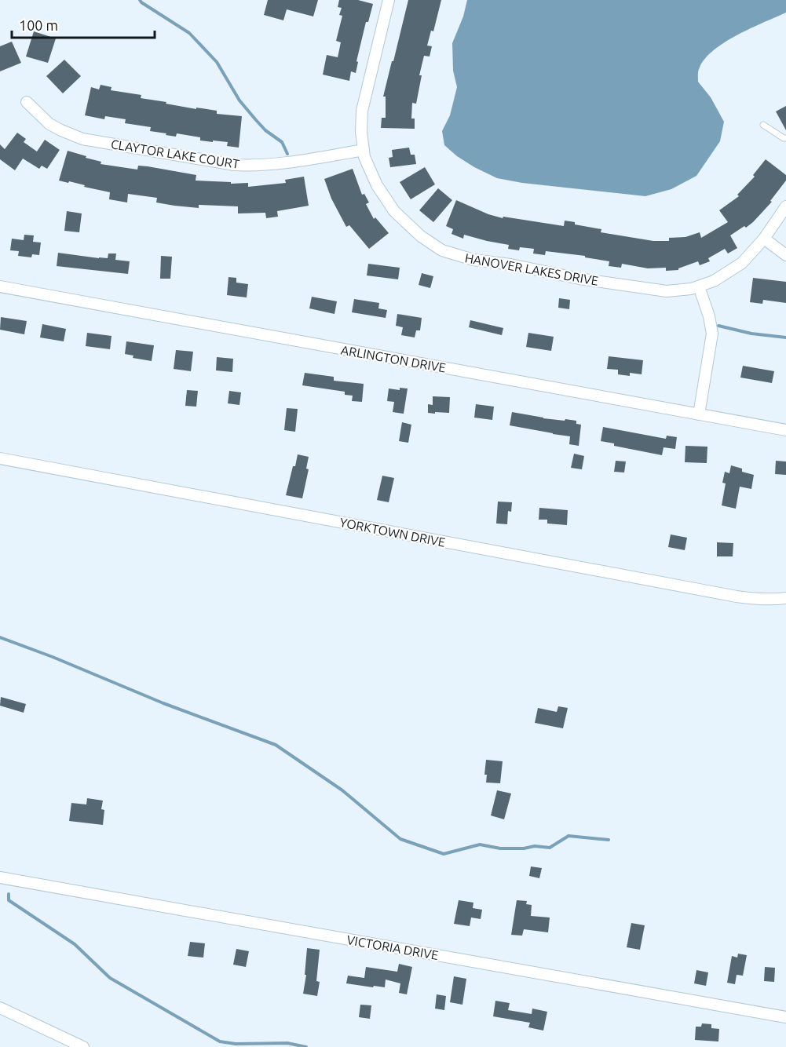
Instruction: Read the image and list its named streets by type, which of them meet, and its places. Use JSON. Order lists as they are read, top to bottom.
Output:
{
  "streets": {
    "street": [
      "CLAYTOR LAKE COURT",
      "HANOVER LAKES DRIVE",
      "ARLINGTON DRIVE",
      "YORKTOWN DRIVE",
      "VICTORIA DRIVE"
    ]
  },
  "crossings": [
    ["CLAYTOR LAKE COURT", "HANOVER LAKES DRIVE"]
  ],
  "scale_bar": "100 m"
}
